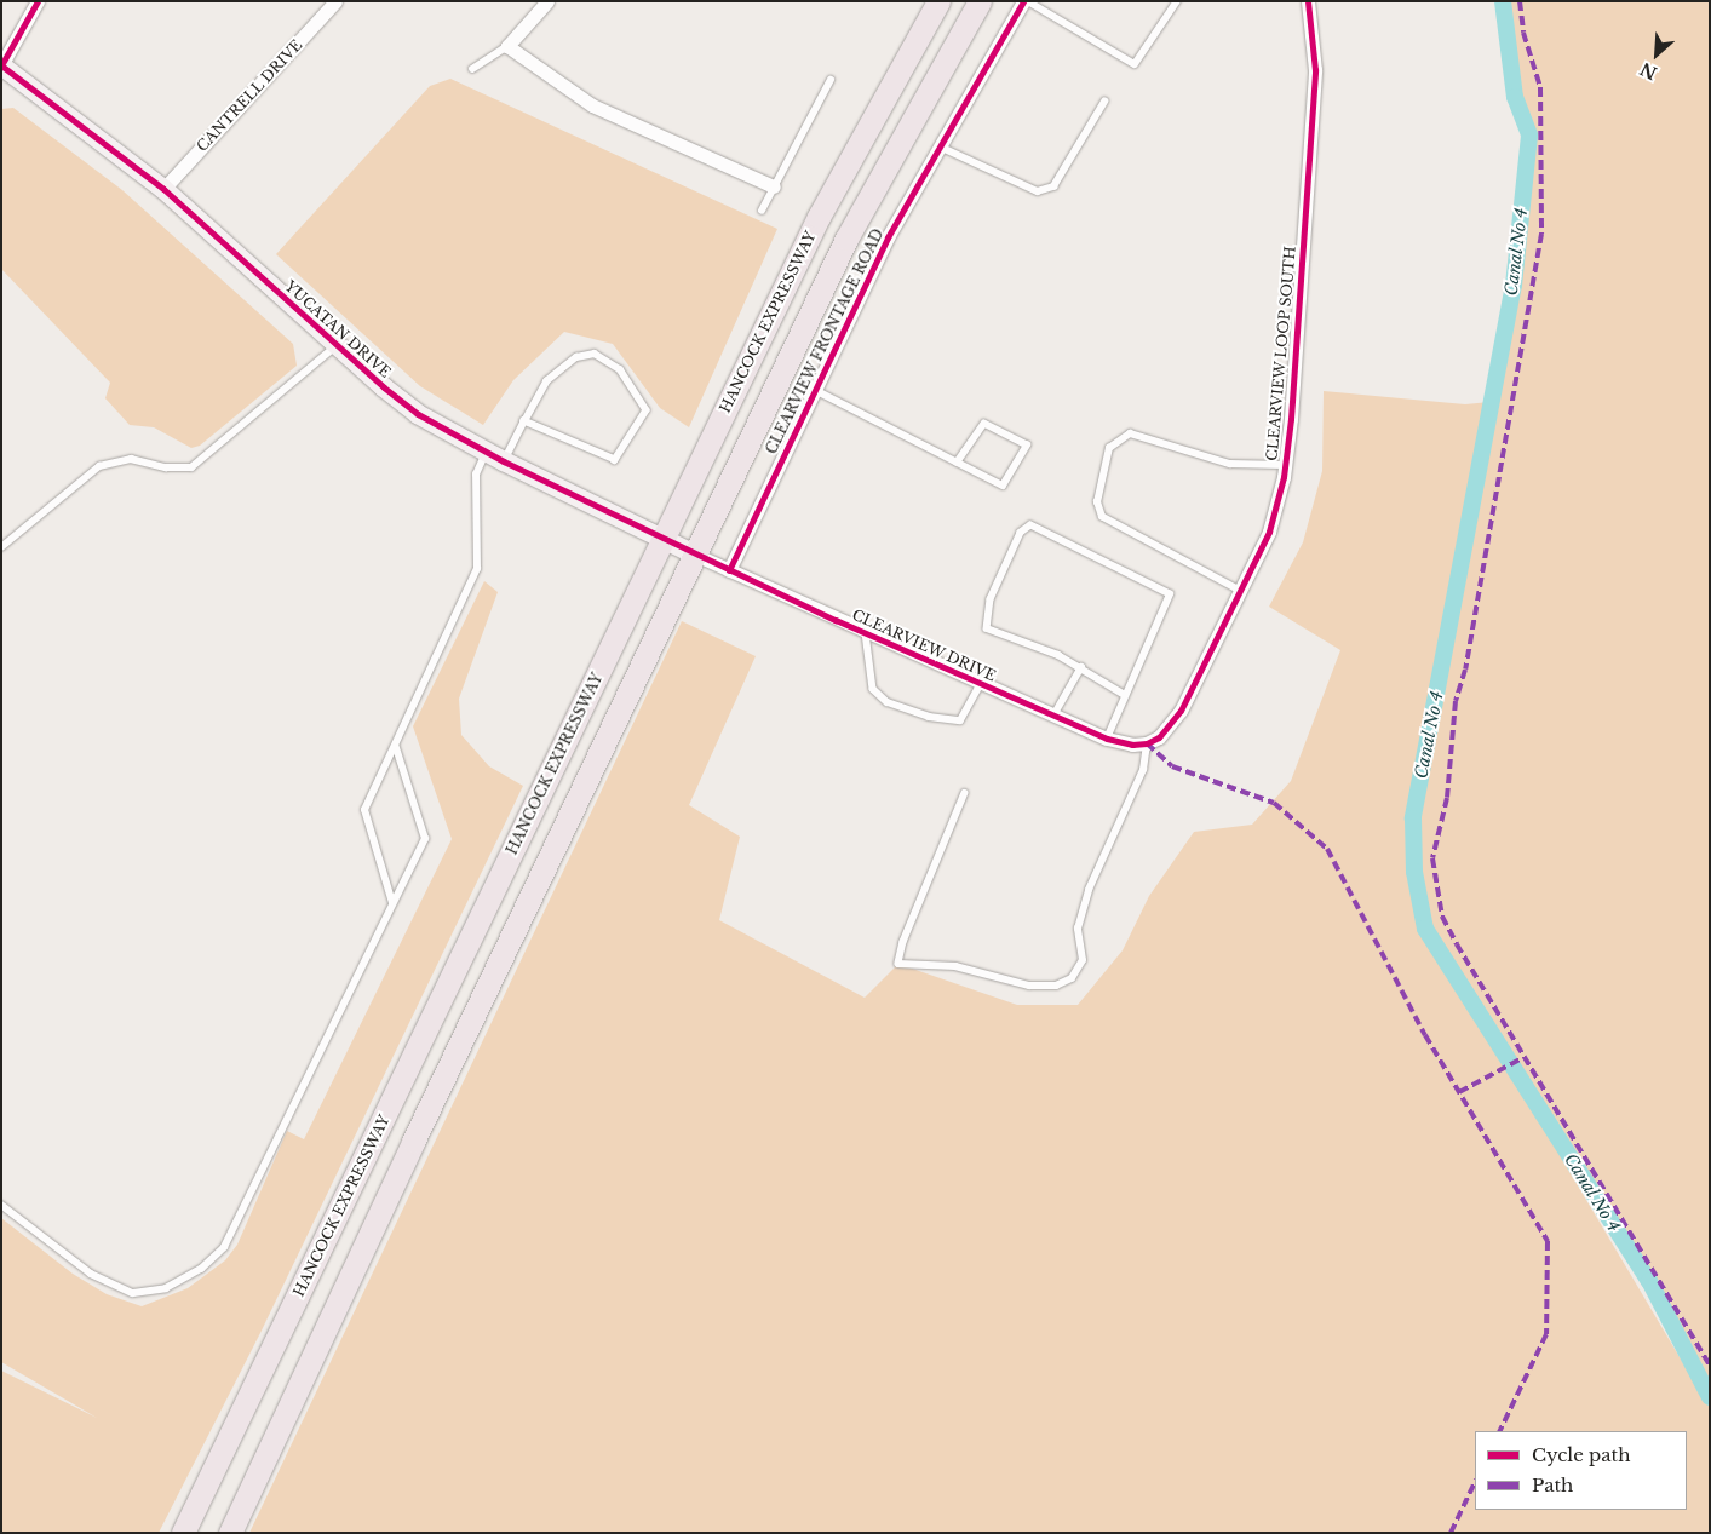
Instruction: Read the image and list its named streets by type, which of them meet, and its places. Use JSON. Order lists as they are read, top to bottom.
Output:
{
  "streets": {
    "main road": ["HANCOCK EXPRESSWAY"],
    "street": [
      "CANTRELL DRIVE",
      "YUCATAN DRIVE",
      "CLEARVIEW FRONTAGE ROAD",
      "CLEARVIEW LOOP SOUTH",
      "CLEARVIEW DRIVE"
    ]
  },
  "crossings": [
    ["CANTRELL DRIVE", "YUCATAN DRIVE"],
    ["HANCOCK EXPRESSWAY", "YUCATAN DRIVE"],
    ["YUCATAN DRIVE", "CLEARVIEW DRIVE"],
    ["CLEARVIEW FRONTAGE ROAD", "CLEARVIEW DRIVE"],
    ["CLEARVIEW LOOP SOUTH", "CLEARVIEW DRIVE"]
  ],
  "water": ["Canal No 4"],
  "legend": ["Cycle path", "Path"],
  "north": "bottom left"
}
